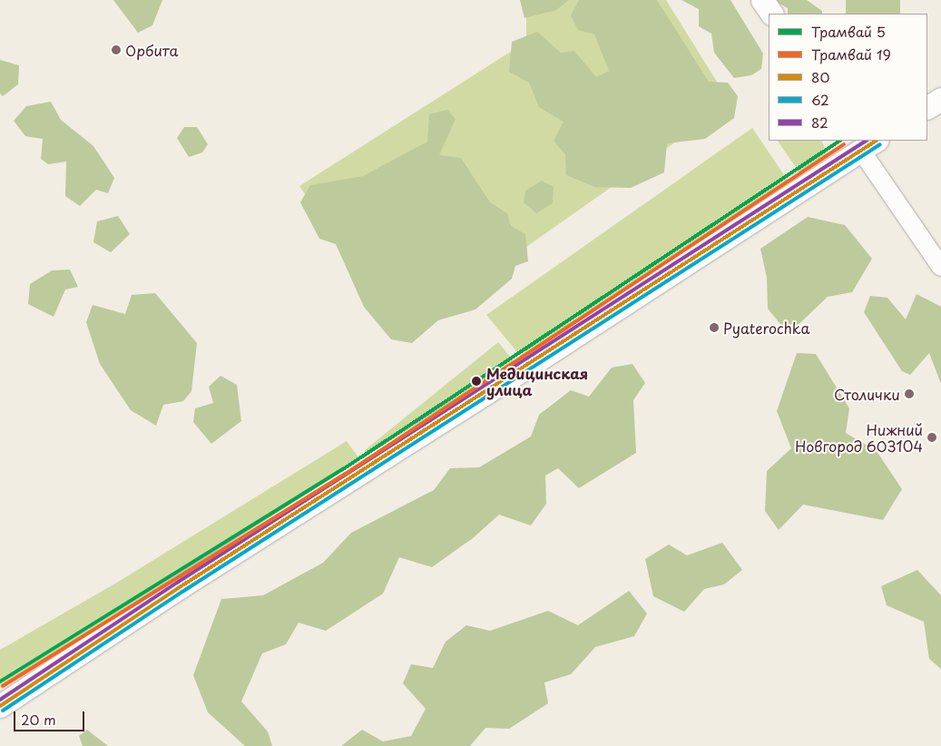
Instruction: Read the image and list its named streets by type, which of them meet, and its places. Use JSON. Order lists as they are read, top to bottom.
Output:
{
  "places": [
    "Орбита",
    "Pyaterochka",
    "Медицинская улица",
    "Столички",
    "Нижний Новгород 603104"
  ],
  "lines": [
    "tram line 5",
    "transit line 80",
    "transit line 82",
    "tram line 19",
    "transit line 62"
  ],
  "legend": [
    "Трамвай 5",
    "Трамвай 19",
    "80",
    "62",
    "82"
  ],
  "scale_bar": "20 m"
}
